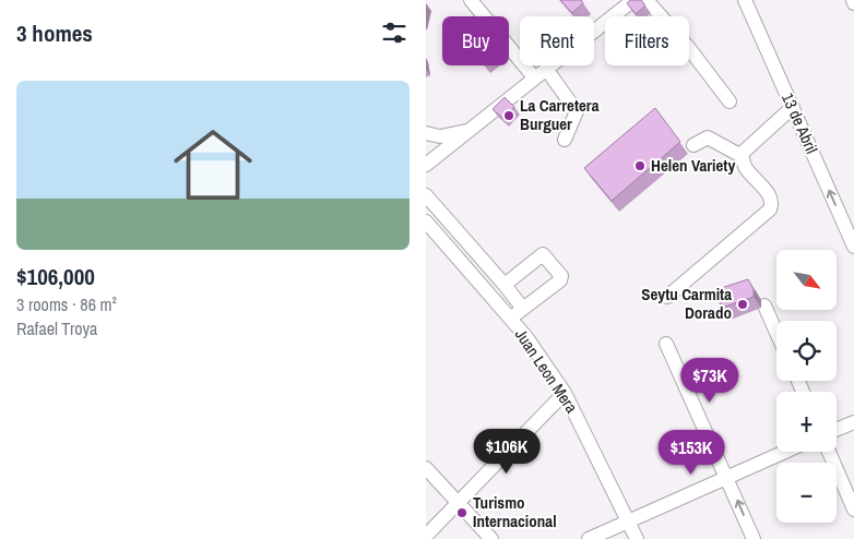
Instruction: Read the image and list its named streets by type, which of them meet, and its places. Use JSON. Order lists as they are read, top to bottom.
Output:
{
  "streets": {
    "street": ["13 de Abril", "Juan Leon Mera"]
  },
  "one_way": ["13 de Abril"],
  "places": [
    "La Carretera Burguer",
    "Helen Variety",
    "Seytu Carmita Dorado",
    "Turismo Internacional"
  ],
  "north": "bottom right",
  "page": {
    "heading": "3 homes",
    "chip": ["Buy", "Rent", "Filters"],
    "list": [
      {
        "name": "$106,000",
        "note": "3 rooms · 86 m² · Rafael Troya"
      }
    ],
    "map_buttons": ["+", "−"],
    "price": ["$73K", "$106K", "$153K"]
  }
}
